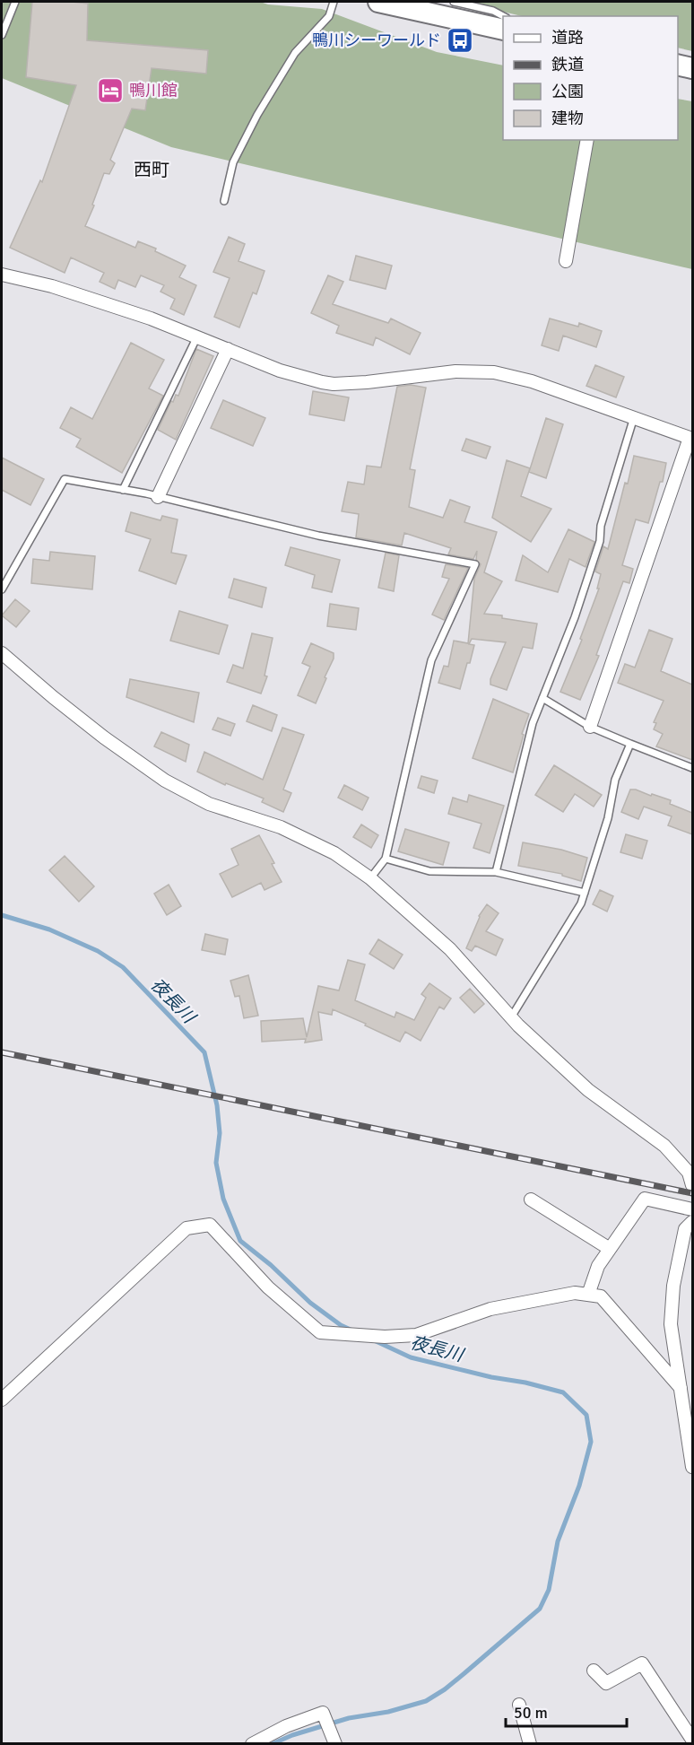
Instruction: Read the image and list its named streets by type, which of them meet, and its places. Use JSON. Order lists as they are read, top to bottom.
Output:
{
  "districts": ["西町"],
  "water": ["夜長川"],
  "places": {
    "bus stop": ["鴨川シーワールド"],
    "hotel": ["鴨川館"]
  },
  "legend": [
    "道路",
    "鉄道",
    "公園",
    "建物"
  ],
  "scale_bar": "50 m"
}
